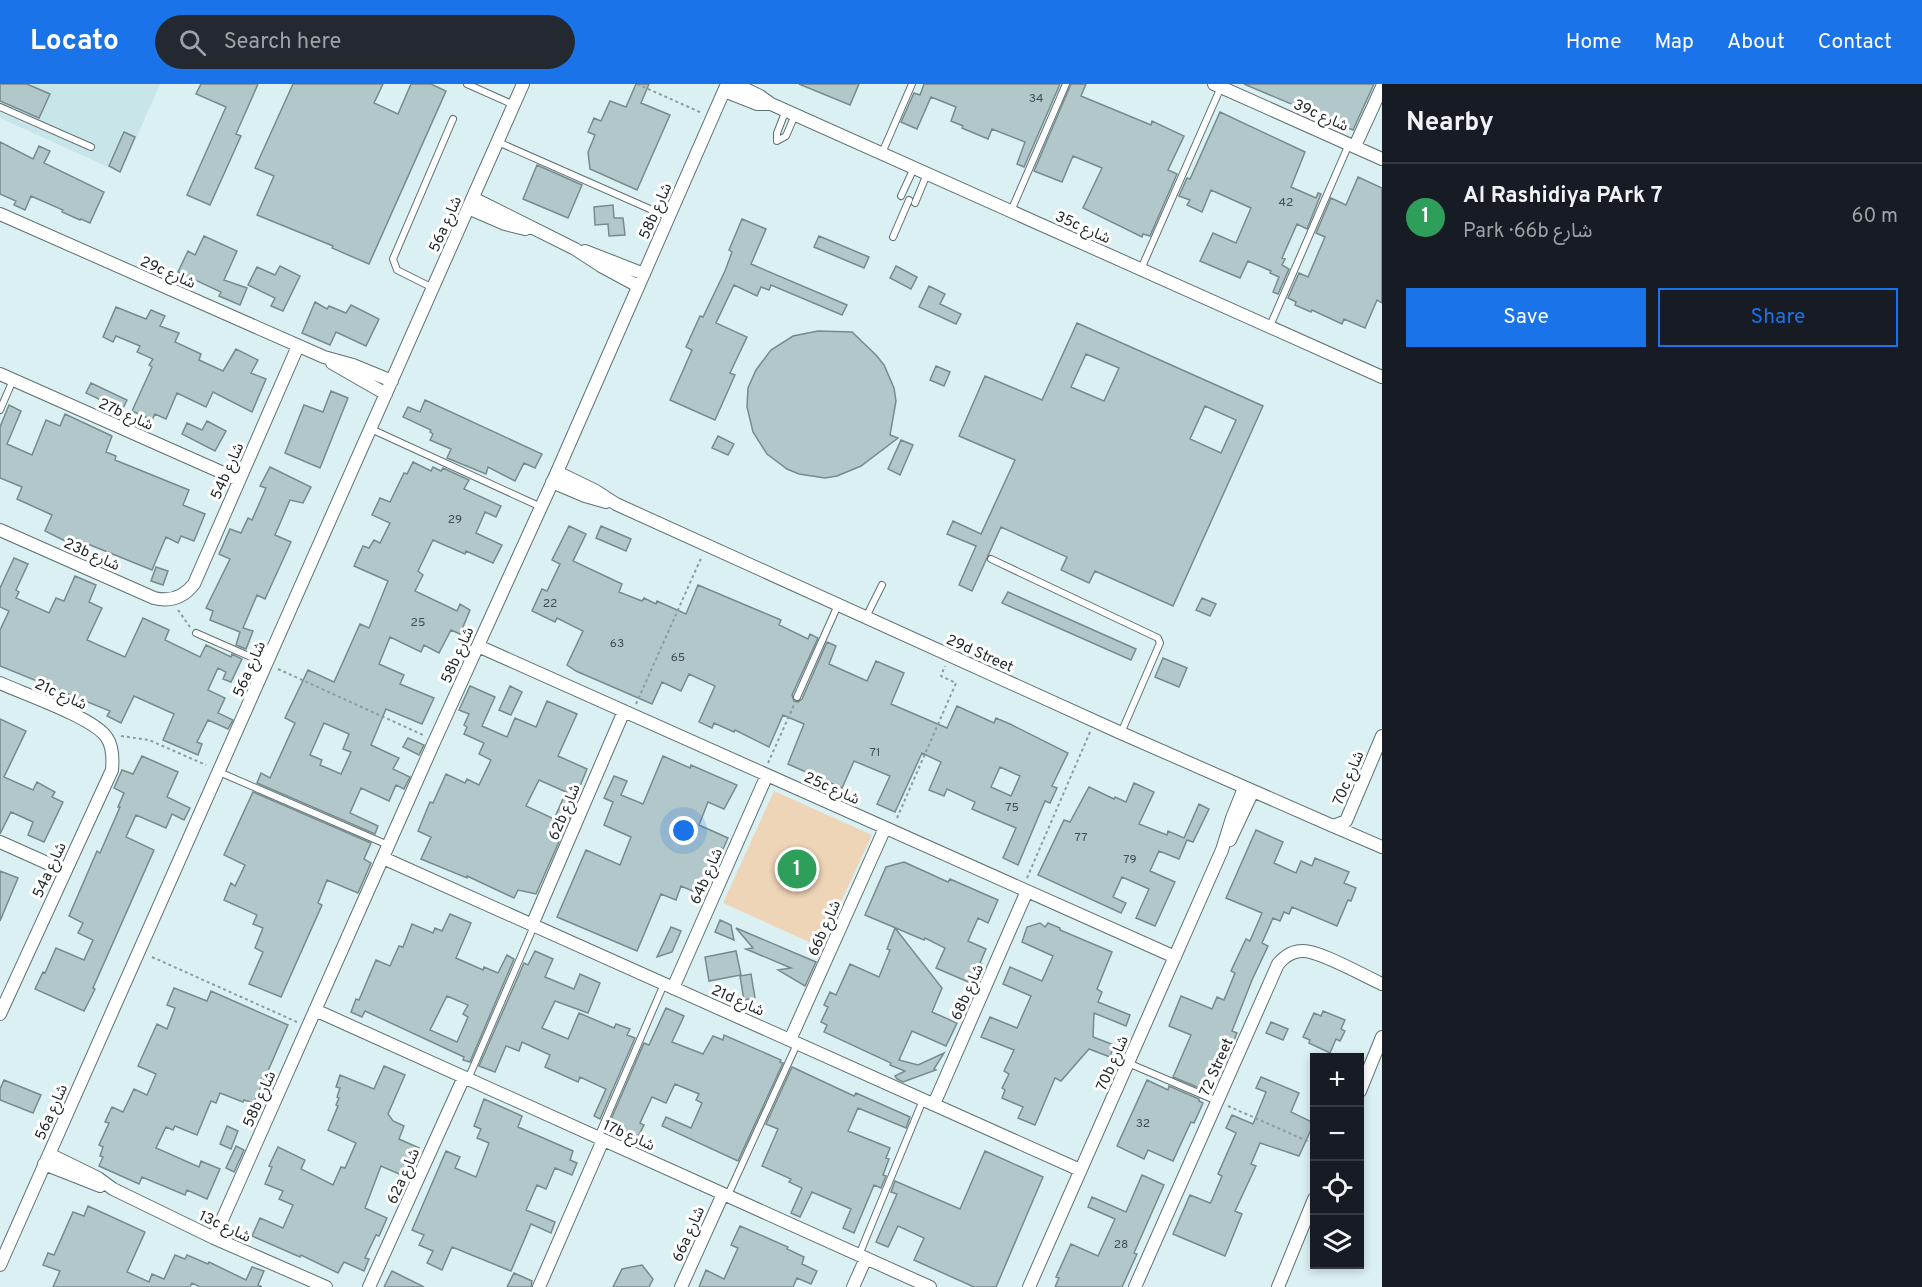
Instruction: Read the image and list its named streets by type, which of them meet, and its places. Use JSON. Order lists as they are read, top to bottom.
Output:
{
  "streets": {
    "street": [
      "39c شارع",
      "58b شارع",
      "56a شارع",
      "35c شارع",
      "29c شارع",
      "27b شارع",
      "54b شارع",
      "23b شارع",
      "29d Street",
      "21c شارع",
      "70c شارع",
      "25c شارع",
      "62b شارع",
      "54a شارع",
      "64b شارع",
      "66b شارع",
      "68b شارع",
      "21d شارع",
      "70b شارع",
      "72 Street",
      "17b شارع",
      "62a شارع",
      "13c شارع",
      "66a شارع"
    ]
  },
  "crossings": [
    ["58b شارع", "35c شارع"],
    ["58b شارع", "29d Street"],
    ["58b شارع", "25c شارع"],
    ["58b شارع", "21d شارع"],
    ["58b شارع", "17b شارع"],
    ["58b شارع", "13c شارع"],
    ["56a شارع", "29c شارع"],
    ["56a شارع", "13c شارع"],
    ["29c شارع", "54b شارع"],
    ["27b شارع", "54b شارع"],
    ["54b شارع", "23b شارع"],
    ["29d Street", "70c شارع"],
    ["29d Street", "70b شارع"],
    ["21c شارع", "54a شارع"],
    ["25c شارع", "62b شارع"],
    ["25c شارع", "64b شارع"],
    ["25c شارع", "66b شارع"],
    ["25c شارع", "68b شارع"],
    ["25c شارع", "70b شارع"],
    ["62b شارع", "21d شارع"],
    ["64b شارع", "21d شارع"],
    ["66b شارع", "21d شارع"],
    ["68b شارع", "21d شارع"],
    ["21d شارع", "70b شارع"],
    ["17b شارع", "62a شارع"],
    ["17b شارع", "66a شارع"]
  ],
  "house_numbers": [
    "34",
    "42",
    "29",
    "22",
    "25",
    "63",
    "65",
    "71",
    "75",
    "77",
    "79",
    "32",
    "28"
  ],
  "page": {
    "header": "Locato",
    "search": "Search here",
    "nav": [
      "Home",
      "Map",
      "About",
      "Contact"
    ],
    "heading": "Nearby",
    "list": [
      {
        "mark": "1",
        "name": "Al Rashidiya PArk 7",
        "note": "Park · 66b شارع",
        "value": "60 m"
      }
    ],
    "buttons": ["Save", "Share"],
    "pins": "1",
    "map_buttons": ["+", "−"]
  }
}
